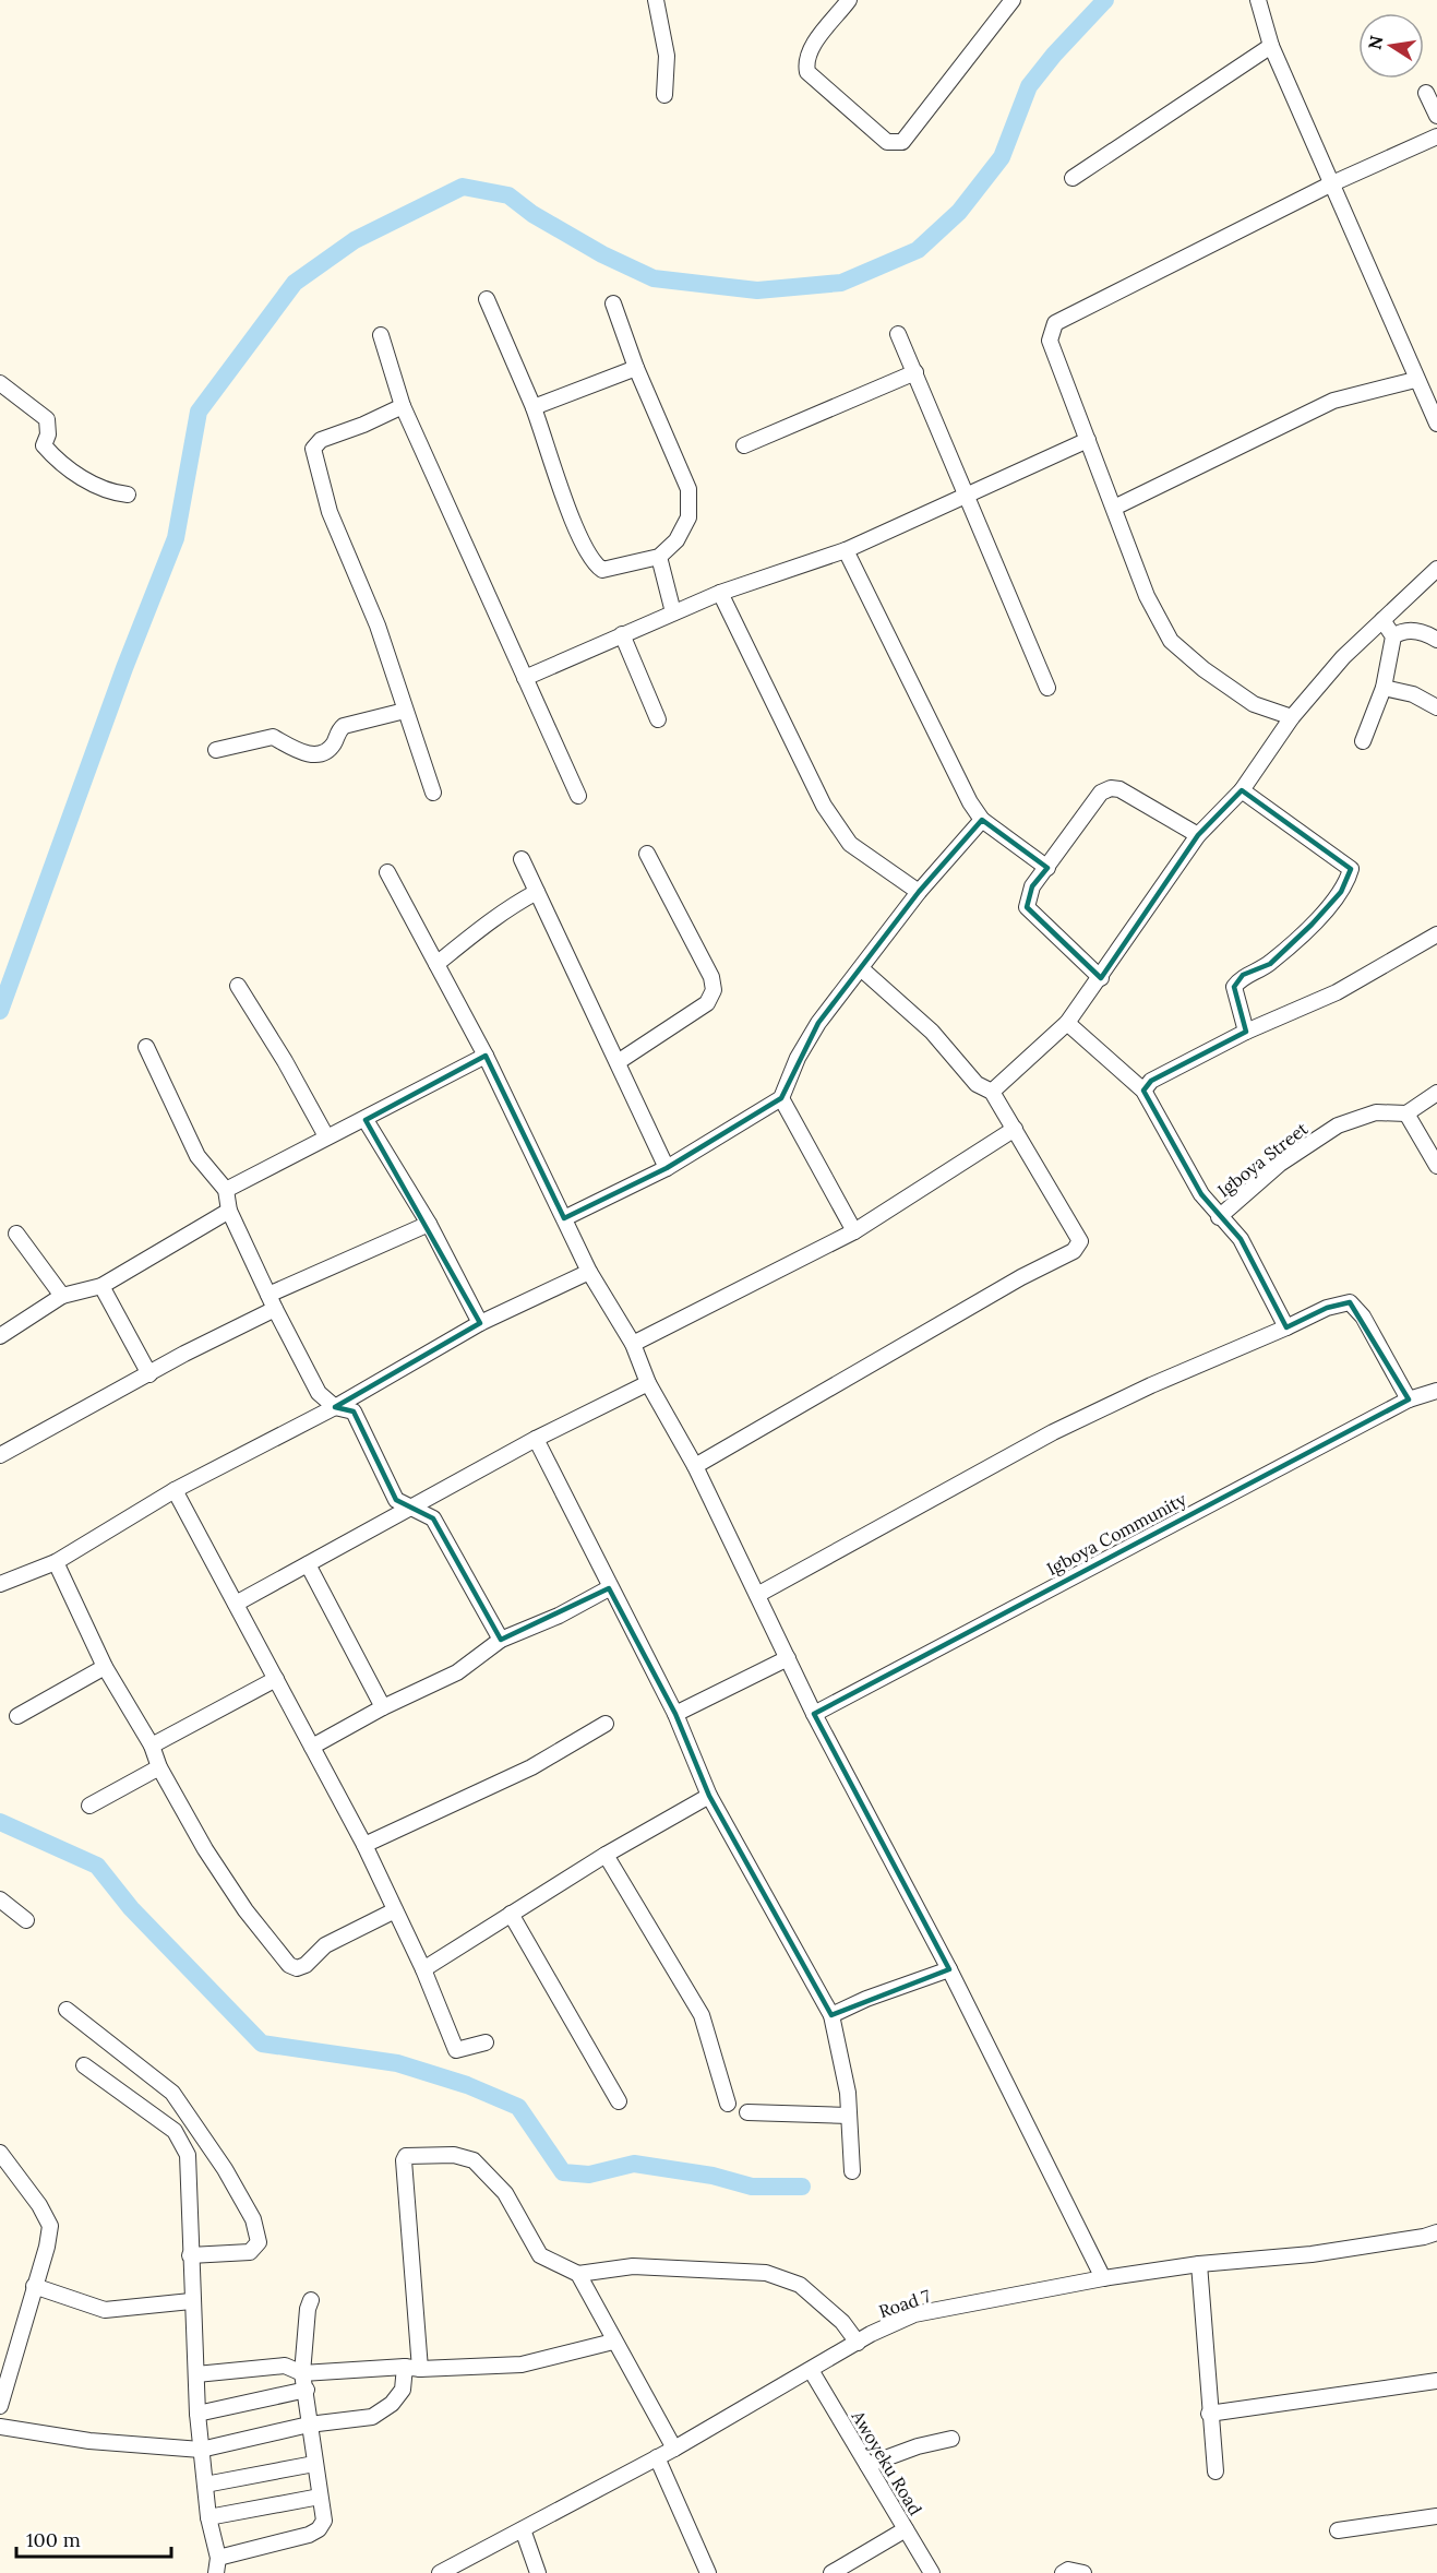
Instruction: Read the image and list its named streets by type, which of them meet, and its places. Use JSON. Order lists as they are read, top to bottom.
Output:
{
  "streets": {
    "street": [
      "Igboya Street",
      "Igboya Community",
      "Road 7",
      "Awoyeku Road"
    ]
  },
  "crossings": [
    ["Road 7", "Awoyeku Road"]
  ],
  "scale_bar": "100 m",
  "north": "left"
}
